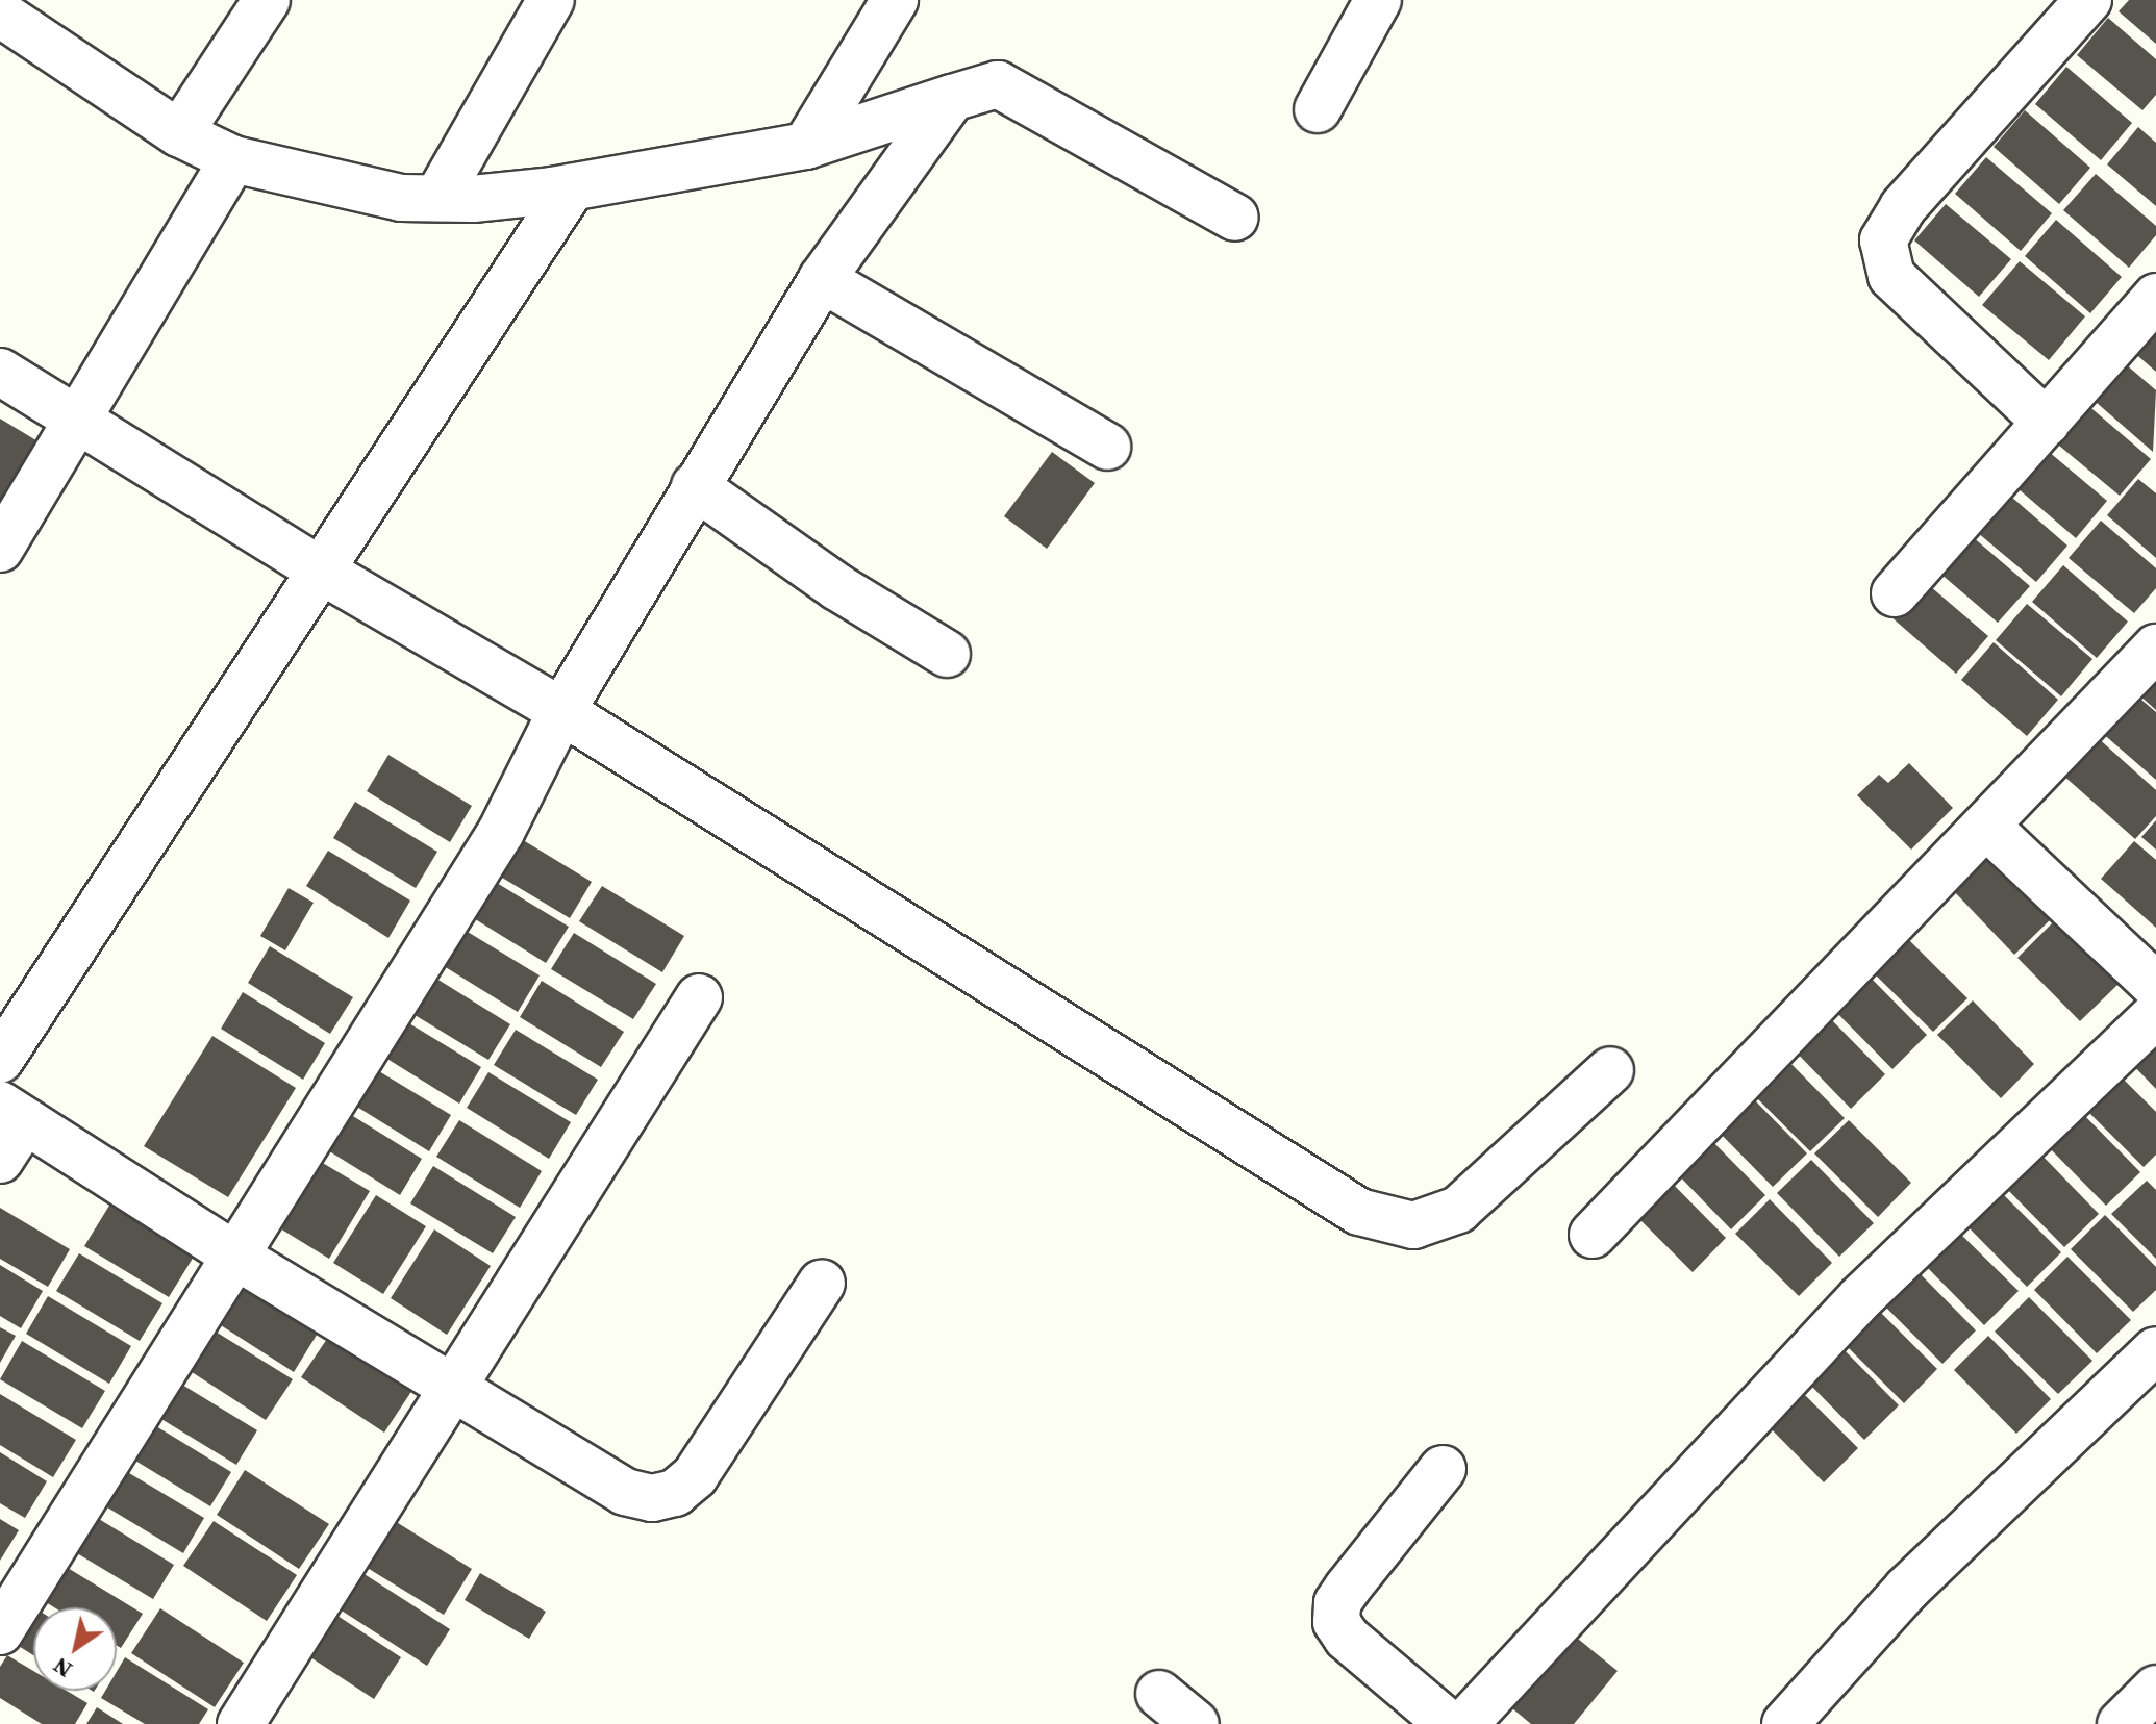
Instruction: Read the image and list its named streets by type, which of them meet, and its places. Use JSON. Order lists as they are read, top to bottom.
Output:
{
  "north": "bottom left"
}
